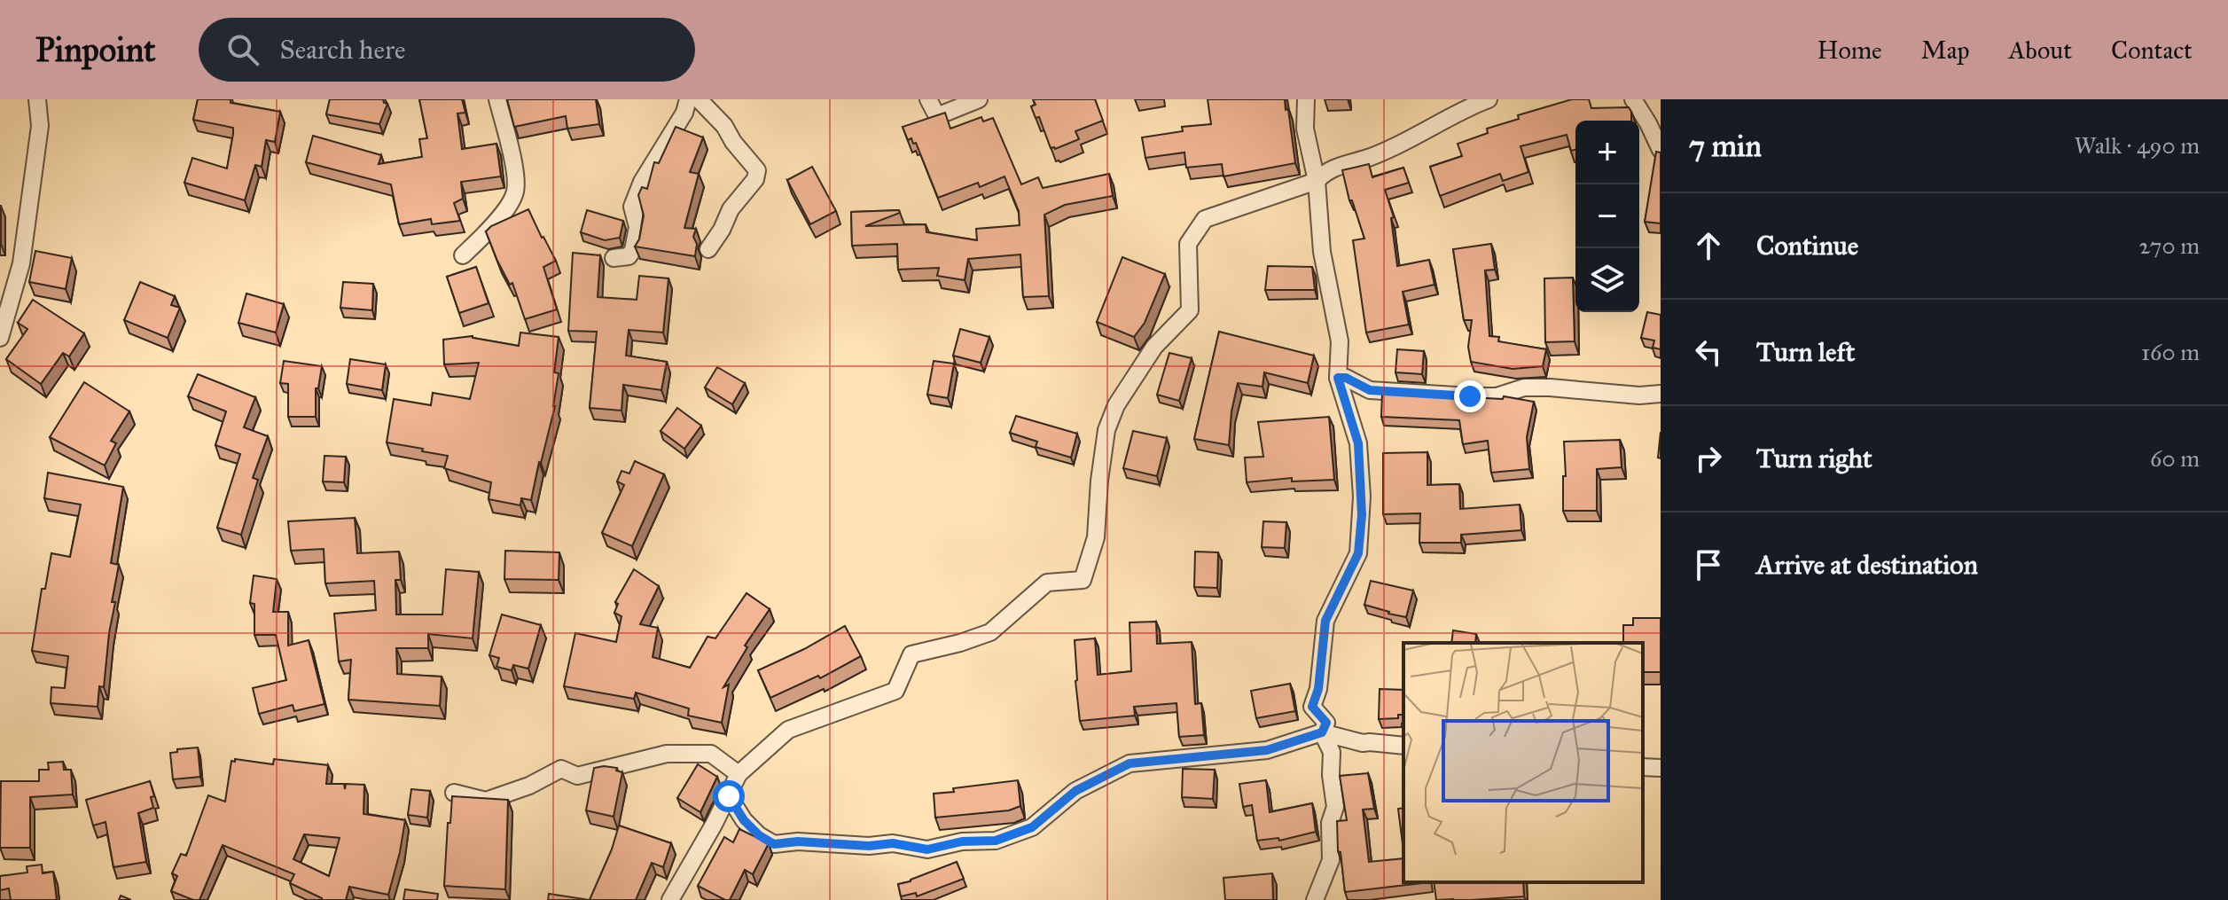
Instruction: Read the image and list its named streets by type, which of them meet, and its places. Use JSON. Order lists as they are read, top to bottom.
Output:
{
  "page": {
    "header": "Pinpoint",
    "search": "Search here",
    "nav": [
      "Home",
      "Map",
      "About",
      "Contact"
    ],
    "heading": ["7 min", "Walk · 490 m"],
    "map_buttons": ["+", "−"],
    "list": [
      ["Continue", "270 m"],
      ["Turn left", "160 m"],
      ["Turn right", "60 m"],
      "Arrive at destination"
    ]
  }
}
